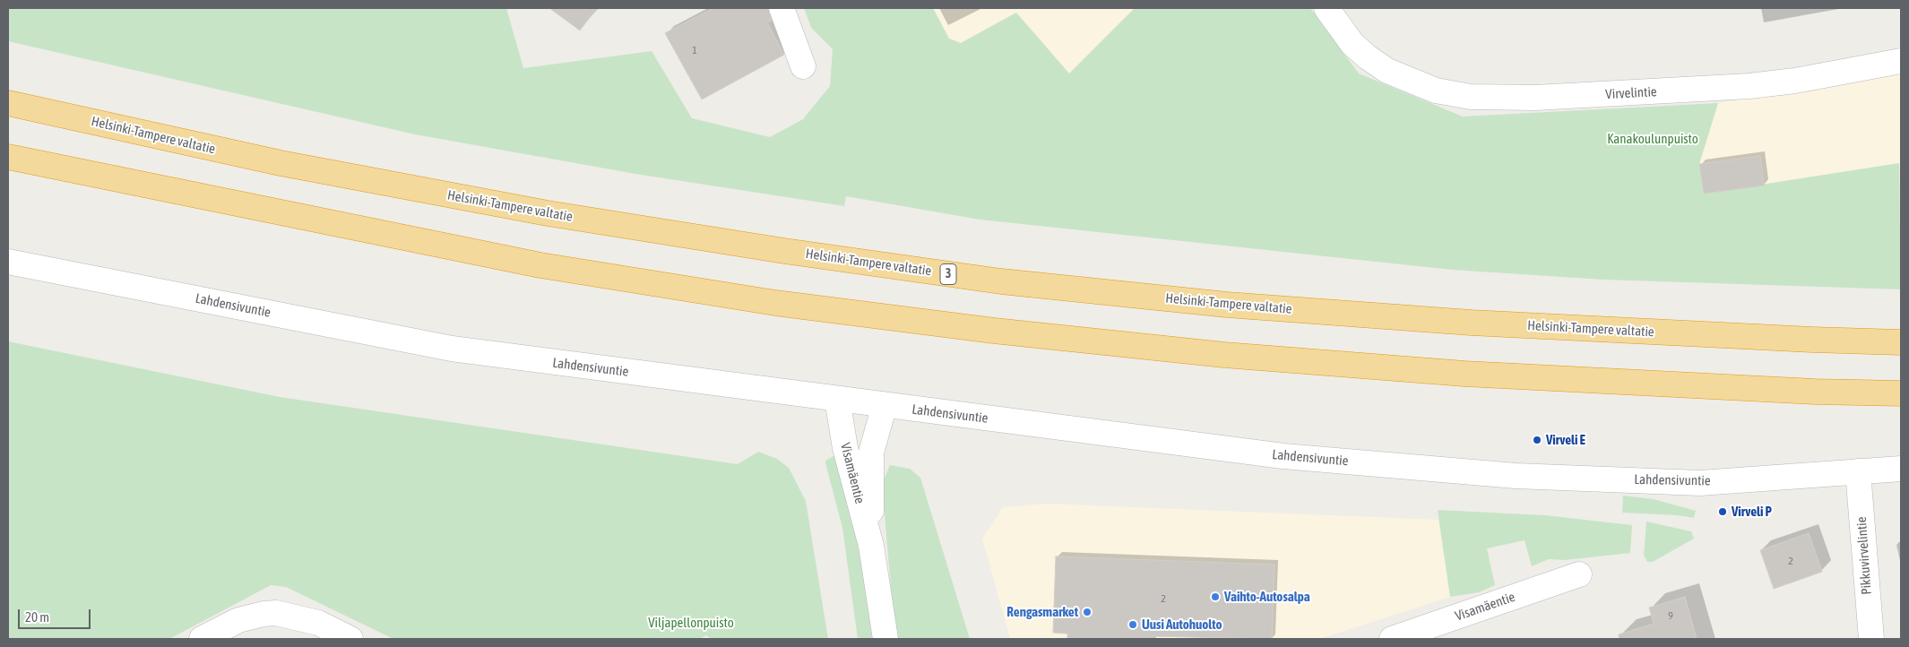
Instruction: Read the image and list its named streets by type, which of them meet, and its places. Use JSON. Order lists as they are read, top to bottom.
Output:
{
  "streets": {
    "highway": ["Helsinki-Tampere valtatie", "3"],
    "main road": [
      "Virvelintie",
      "Lahdensivuntie",
      "Visamäentie",
      "Pikkuvirvelintie"
    ]
  },
  "crossings": [
    ["Lahdensivuntie", "Visamäentie"],
    ["Lahdensivuntie", "Pikkuvirvelintie"]
  ],
  "parks": ["Kanakoulunpuisto", "Viljapellonpuisto"],
  "places": [
    "Virveli E",
    "Virveli P",
    "Vaihto-Autosalpa",
    "Rengasmarket",
    "Uusi Autohuolto"
  ],
  "house_numbers": [
    "1",
    "2",
    "2",
    "9"
  ],
  "scale_bar": "20 m"
}
